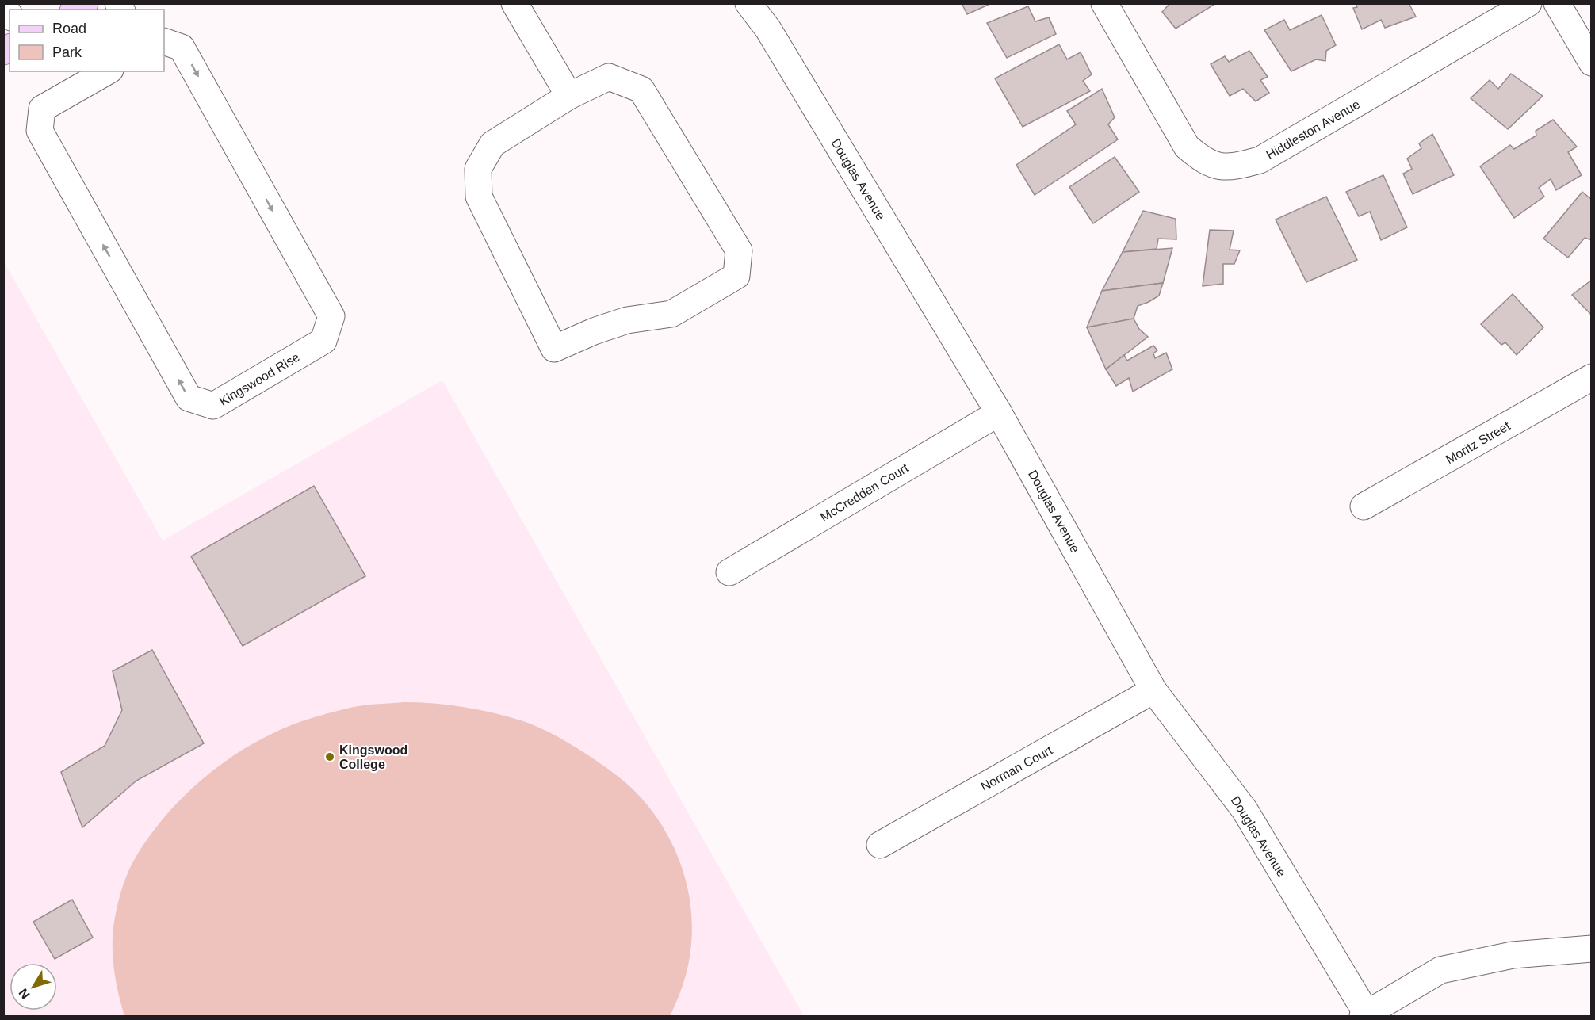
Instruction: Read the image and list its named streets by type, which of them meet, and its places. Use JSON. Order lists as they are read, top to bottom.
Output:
{
  "streets": {
    "street": [
      "Hiddleston Avenue",
      "Douglas Avenue",
      "Kingswood Rise",
      "Moritz Street",
      "McCredden Court",
      "Norman Court"
    ]
  },
  "crossings": [
    ["Douglas Avenue", "McCredden Court"],
    ["Douglas Avenue", "Norman Court"]
  ],
  "places": ["Kingswood College"],
  "legend": ["Road", "Park"],
  "north": "bottom left"
}
